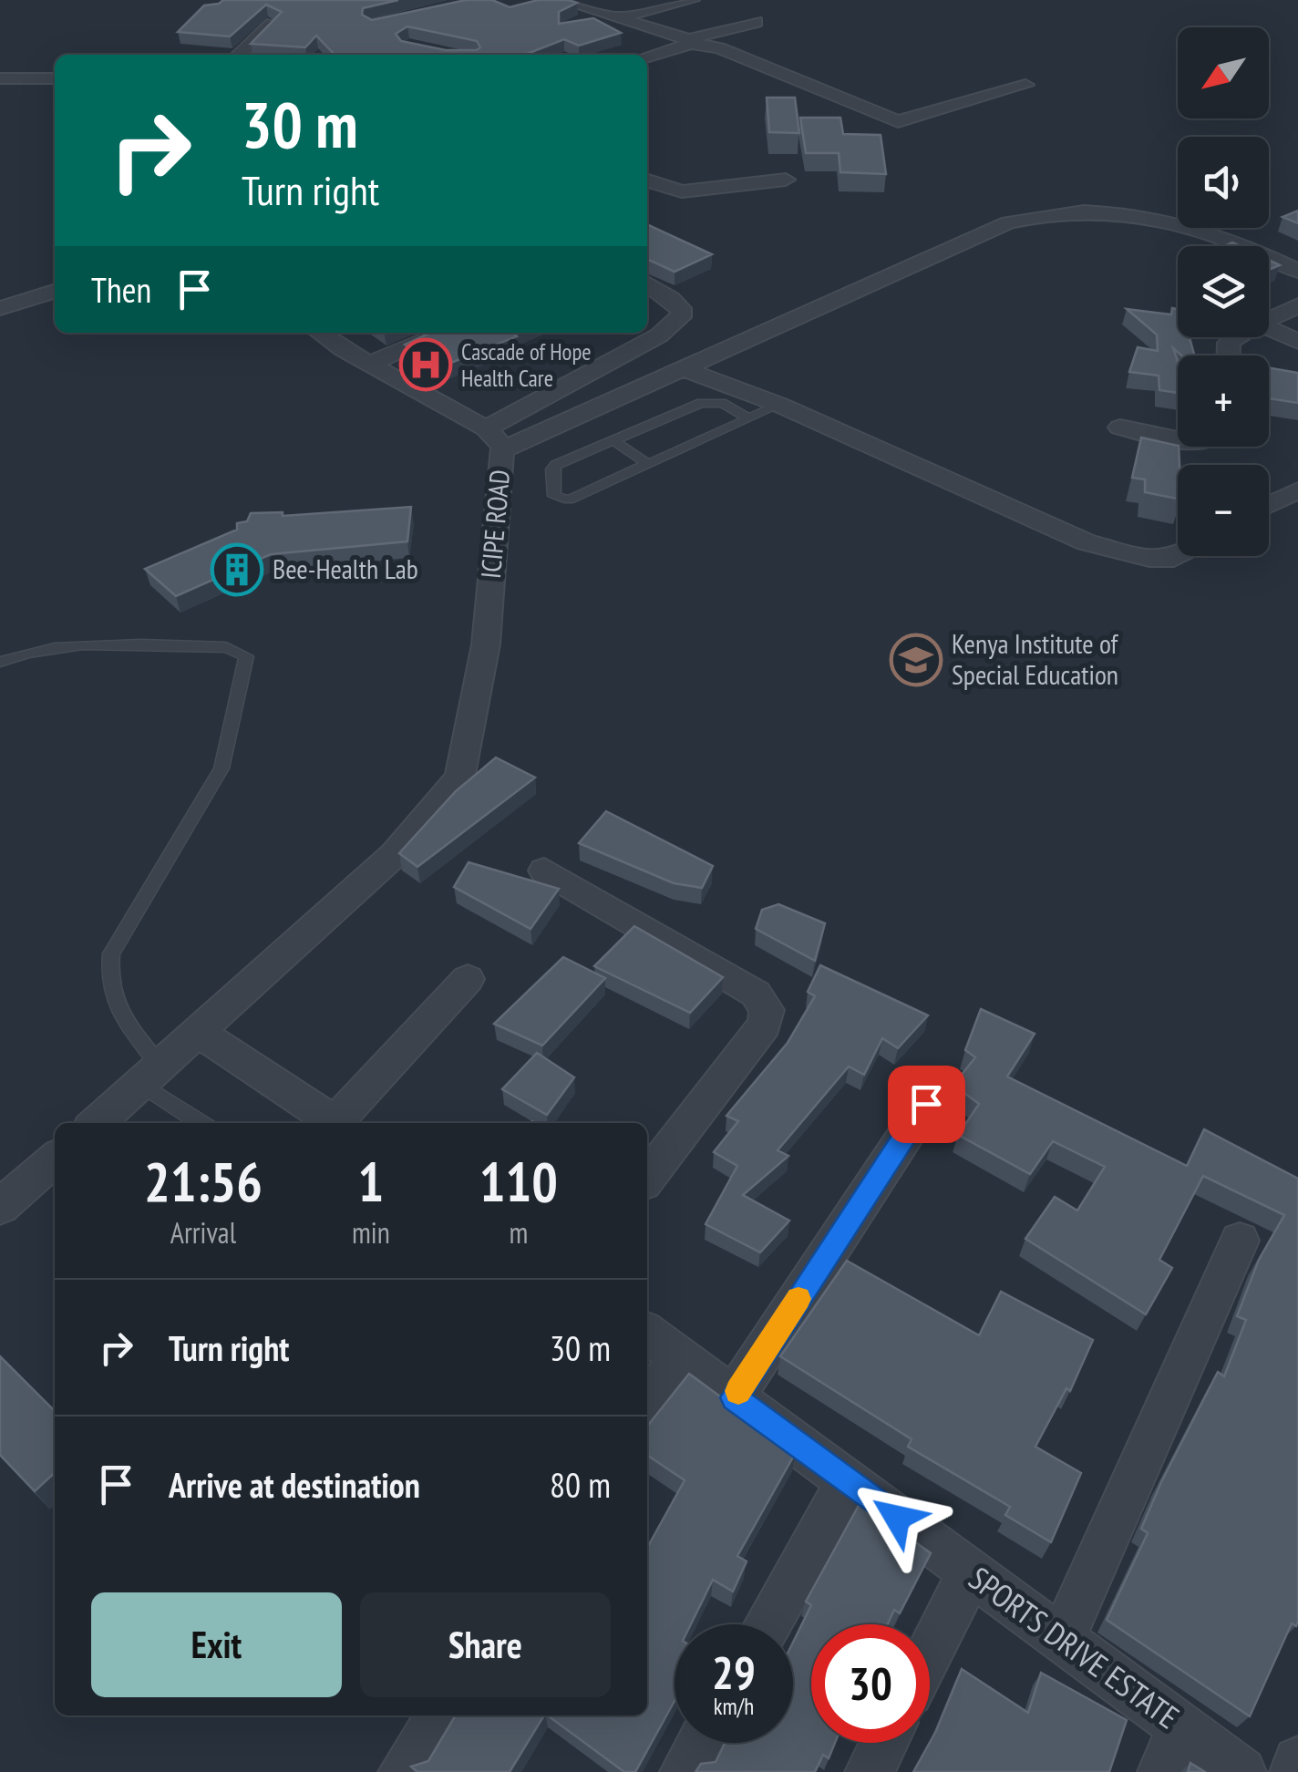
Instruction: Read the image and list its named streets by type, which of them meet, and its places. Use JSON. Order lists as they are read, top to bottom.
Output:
{
  "streets": {
    "street": ["ICIPE ROAD", "SPORTS DRIVE ESTATE"]
  },
  "places": {
    "hospital": ["Cascade of Hope Health Care"],
    "building": ["Bee-Health Lab"],
    "school or university": ["Kenya Institute of Special Education"]
  },
  "north": "bottom left",
  "page": {
    "map_buttons": ["+", "−"],
    "turn": ["30 m", "Turn right"],
    "then": "Then",
    "eta": [
      "21:56",
      "Arrival",
      "1",
      "min",
      "110",
      "m"
    ],
    "list": [
      {
        "name": "Turn right",
        "value": "30 m"
      },
      {
        "name": "Arrive at destination",
        "value": "80 m"
      }
    ],
    "buttons": ["Exit", "Share"],
    "speed": "29 km/h",
    "limit": "30"
  }
}
